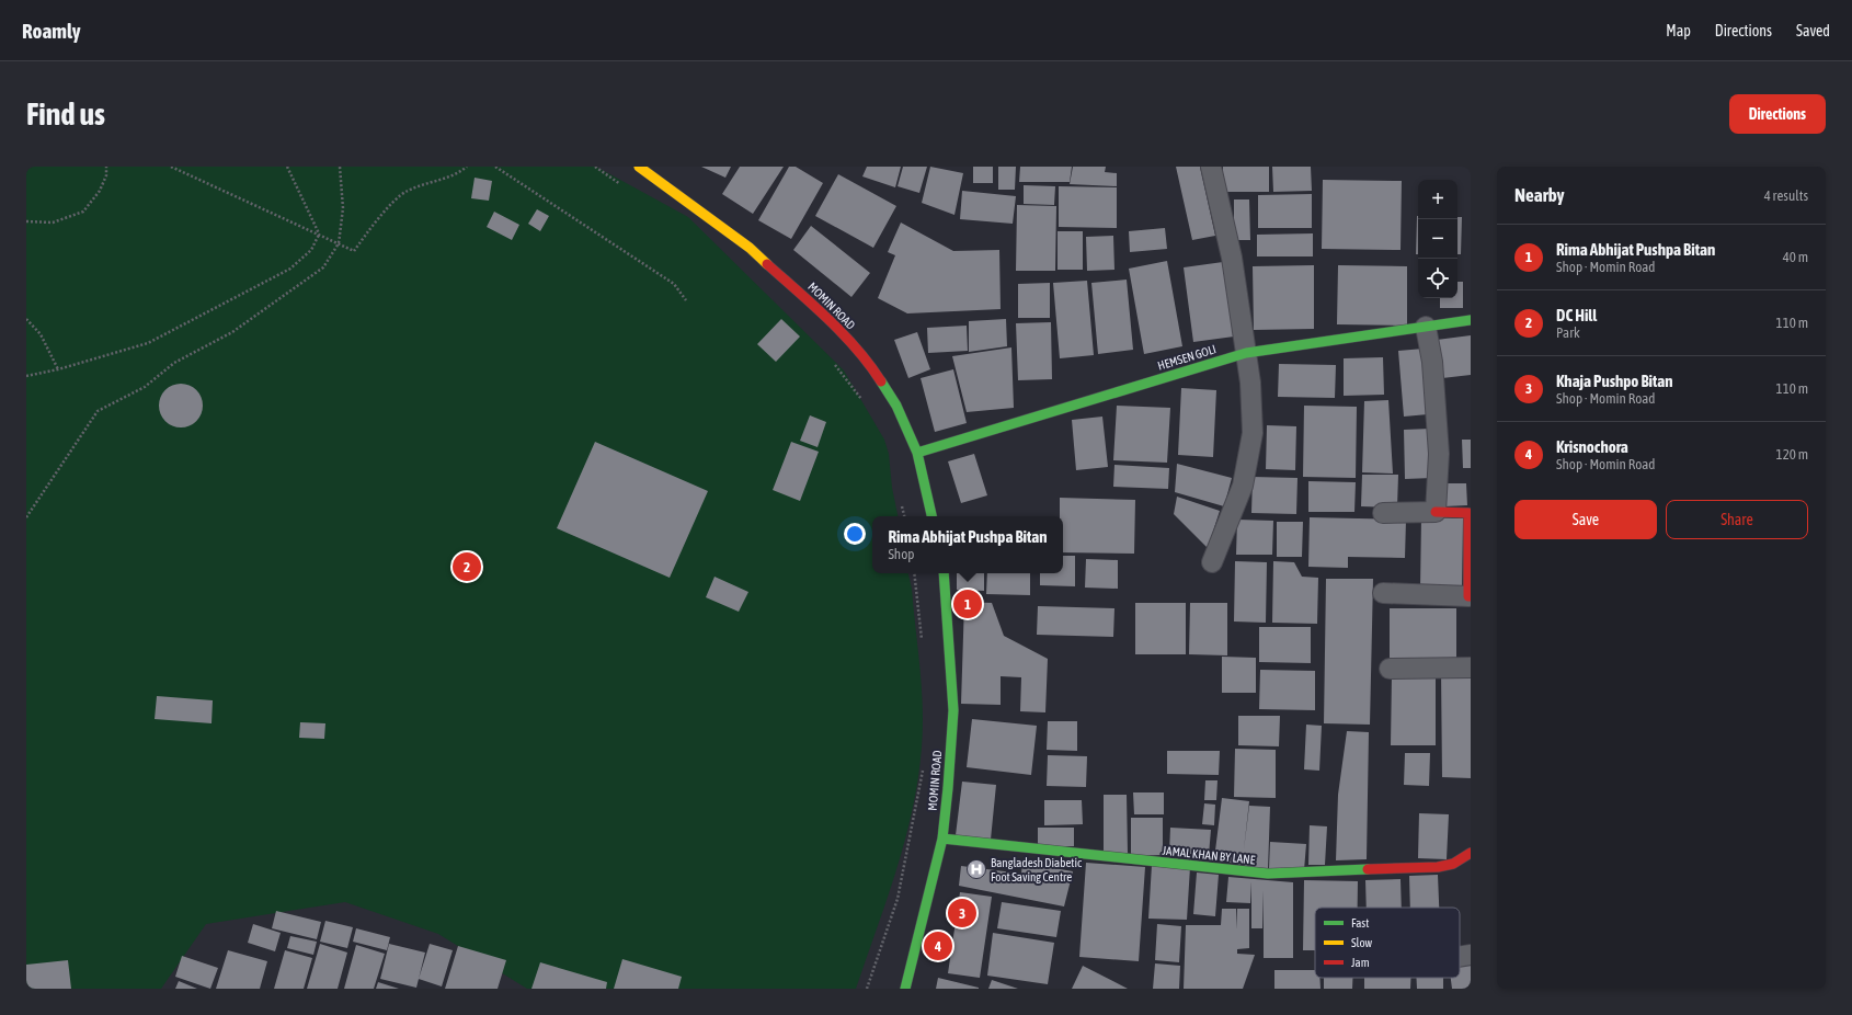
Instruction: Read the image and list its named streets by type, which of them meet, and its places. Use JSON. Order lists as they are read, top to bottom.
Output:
{
  "streets": {
    "street": ["MOMIN ROAD", "HEMSEN GOLI", "JAMAL KHAN BY LANE"]
  },
  "crossings": [
    ["MOMIN ROAD", "HEMSEN GOLI"],
    ["MOMIN ROAD", "JAMAL KHAN BY LANE"]
  ],
  "places": {
    "hospital": ["Bangladesh Diabetic Foot Saving Centre"]
  },
  "legend": ["Fast", "Slow", "Jam"],
  "page": {
    "header": "Roamly",
    "nav": ["Map", "Directions", "Saved"],
    "buttons": [
      "Directions",
      ["Save", "Share"]
    ],
    "title": "Find us",
    "heading": ["Nearby", "4 results"],
    "map_buttons": ["+", "−"],
    "list": [
      {
        "mark": "1",
        "name": "Rima Abhijat Pushpa Bitan",
        "note": "Shop · Momin Road",
        "value": "40 m"
      },
      {
        "mark": "2",
        "name": "DC Hill",
        "note": "Park",
        "value": "110 m"
      },
      {
        "mark": "3",
        "name": "Khaja Pushpo Bitan",
        "note": "Shop · Momin Road",
        "value": "110 m"
      },
      {
        "mark": "4",
        "name": "Krisnochora",
        "note": "Shop · Momin Road",
        "value": "120 m"
      }
    ],
    "popup": ["Rima Abhijat Pushpa Bitan", "Shop"],
    "pins": [
      "2",
      "1",
      "3",
      "4"
    ]
  }
}
